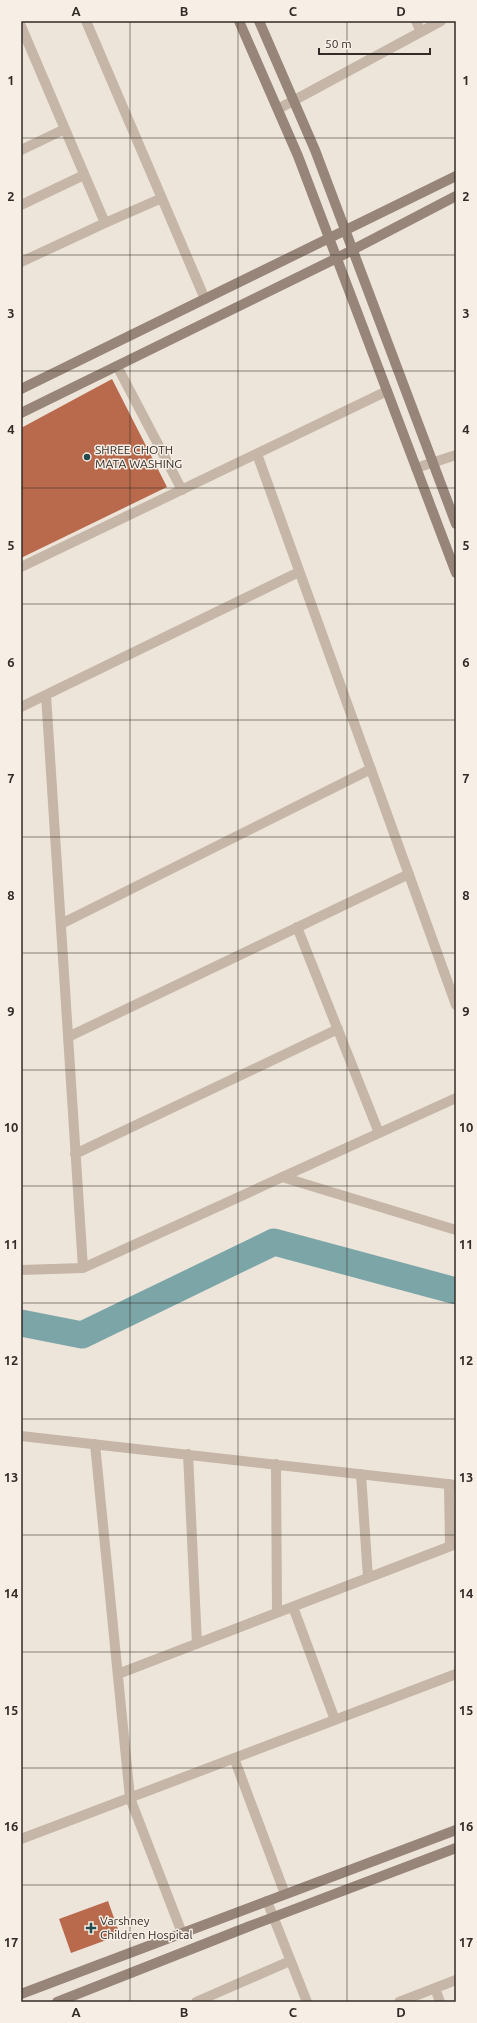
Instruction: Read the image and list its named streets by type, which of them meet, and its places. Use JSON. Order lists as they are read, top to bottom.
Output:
{
  "places": {
    "other": ["SHREE CHOTH MATA WASHING"],
    "health": ["Varshney Children Hospital"]
  },
  "scale_bar": "50 m",
  "grid": {
    "columns": [
      "A",
      "B",
      "C",
      "D"
    ],
    "rows": [
      "1",
      "2",
      "3",
      "4",
      "5",
      "6",
      "7",
      "8",
      "9",
      "10",
      "11",
      "12",
      "13",
      "14",
      "15",
      "16",
      "17"
    ]
  }
}
